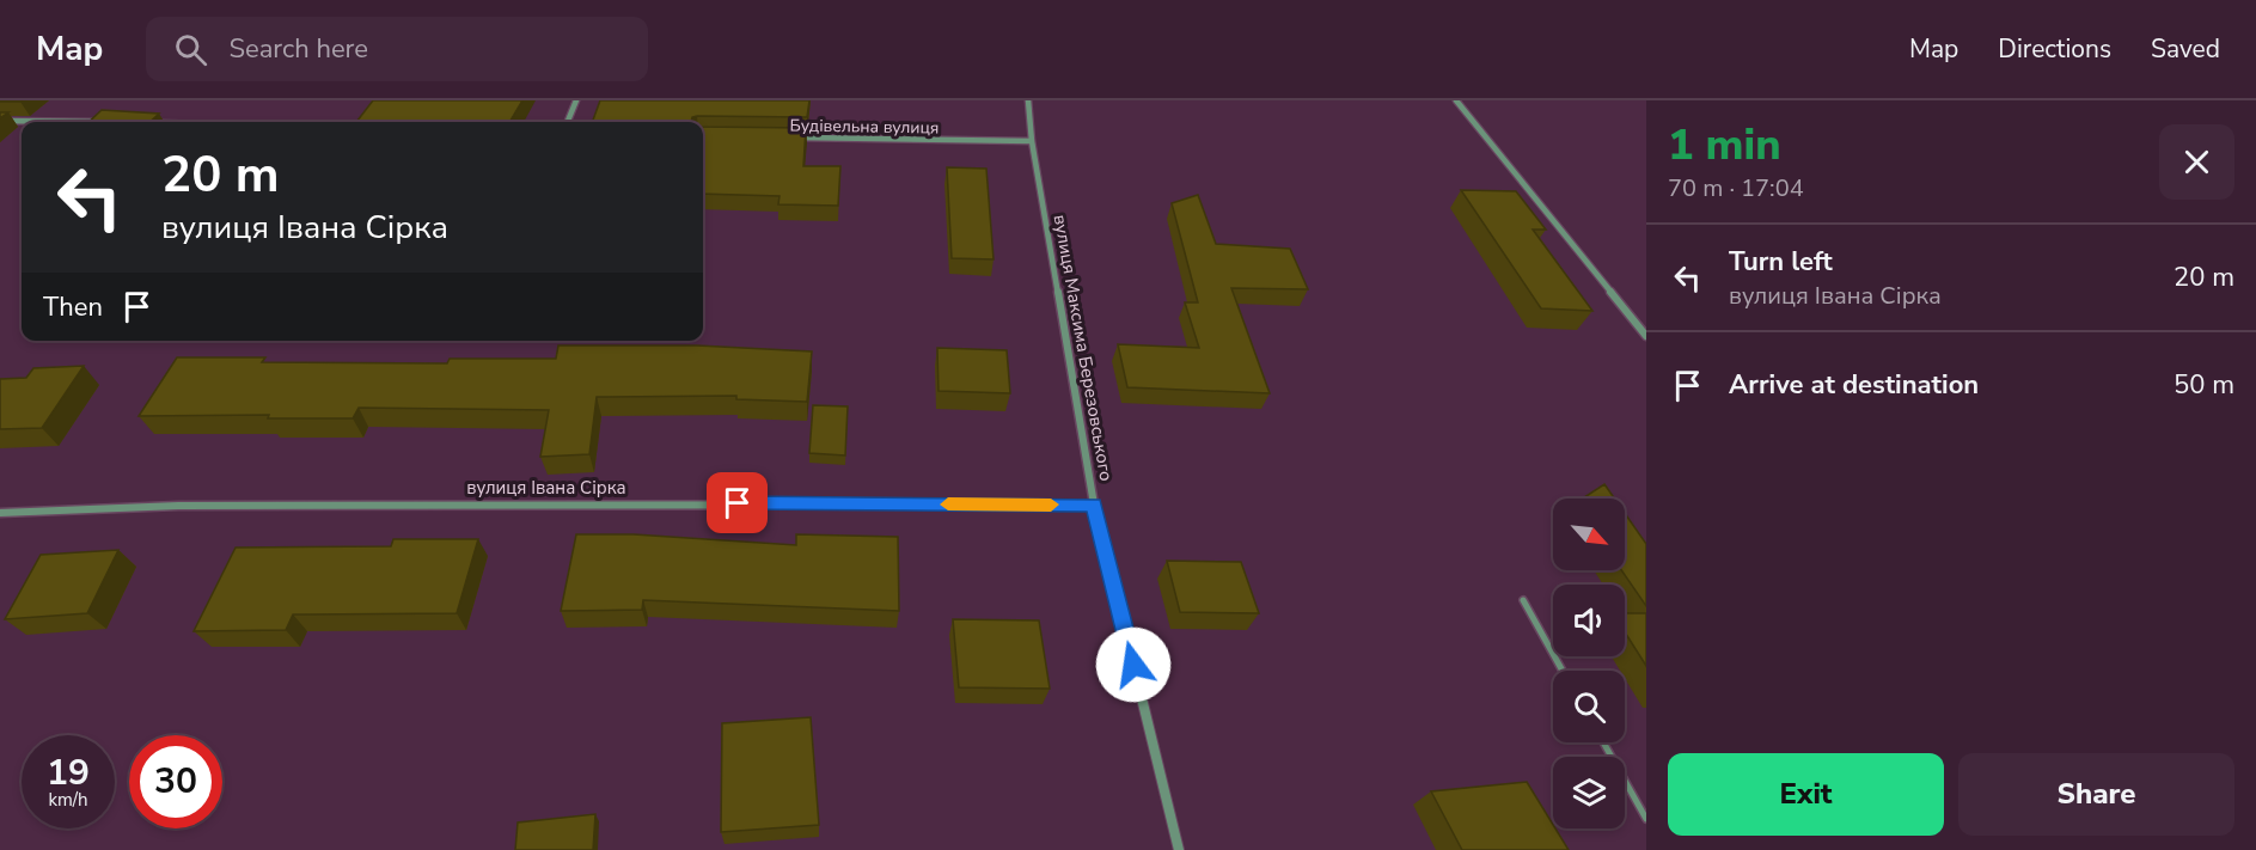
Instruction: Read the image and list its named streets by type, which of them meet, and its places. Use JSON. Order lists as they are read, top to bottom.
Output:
{
  "streets": {
    "street": ["Будівельна вулиця", "вулиця Максима Березовського", "вулиця Івана Сірка"]
  },
  "crossings": [
    ["Будівельна вулиця", "вулиця Максима Березовського"],
    ["вулиця Максима Березовського", "вулиця Івана Сірка"]
  ],
  "north": "bottom right",
  "page": {
    "header": "Map",
    "search": "Search here",
    "nav": ["Map", "Directions", "Saved"],
    "heading": ["1 min", "70 m · 17:04"],
    "turn": ["20 m", "вулиця Івана Сірка"],
    "list": [
      {
        "name": "Turn left",
        "note": "вулиця Івана Сірка",
        "value": "20 m"
      },
      {
        "name": "Arrive at destination",
        "value": "50 m"
      }
    ],
    "then": "Then",
    "speed": "19 km/h",
    "limit": "30",
    "buttons": ["Exit", "Share"]
  }
}
